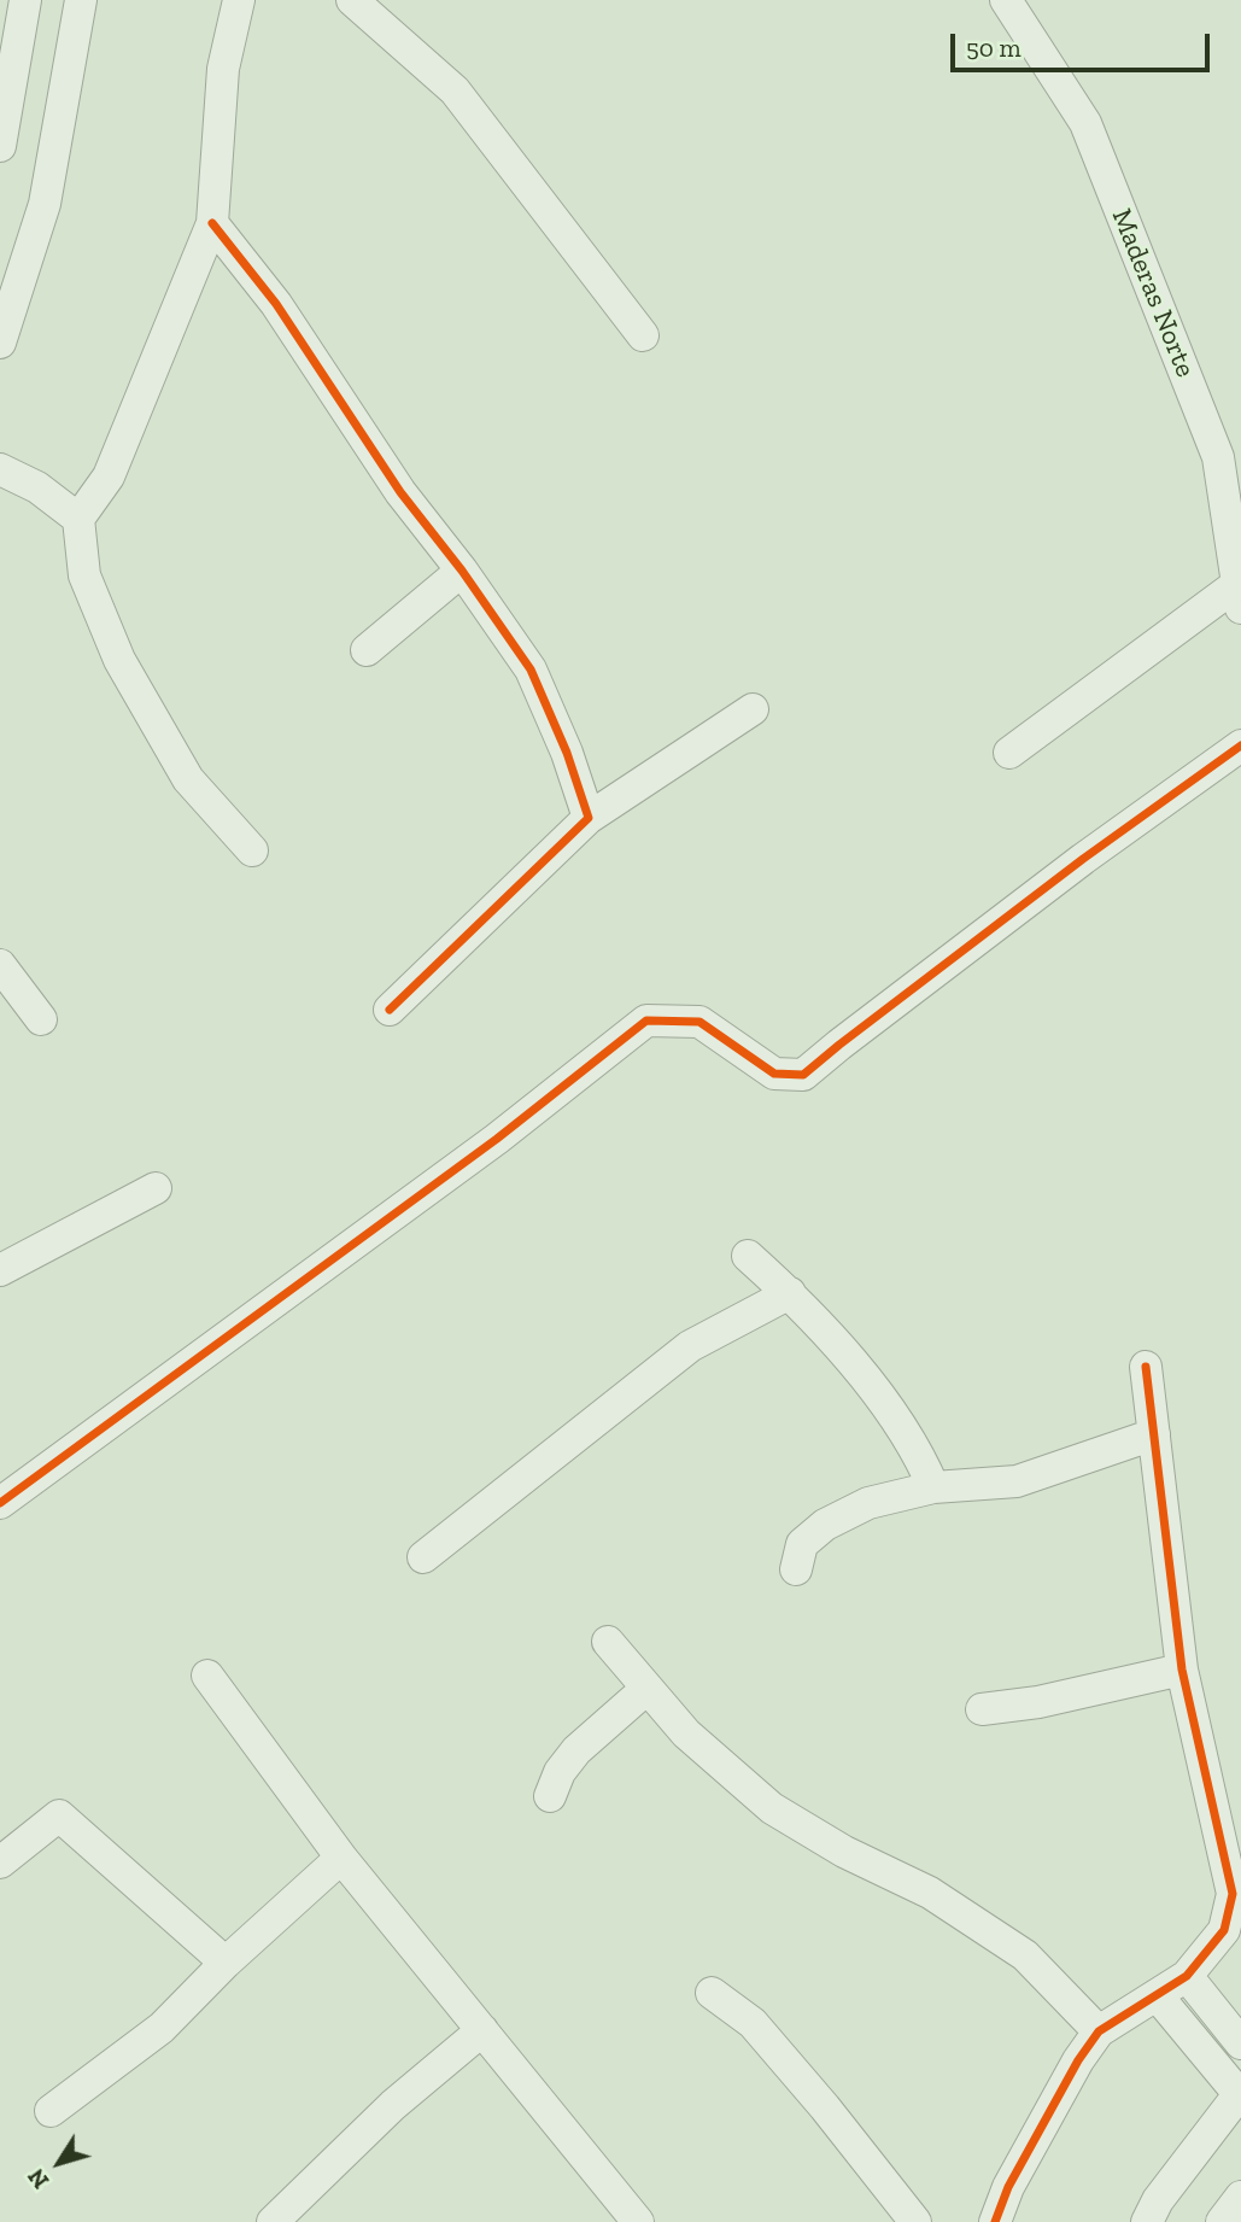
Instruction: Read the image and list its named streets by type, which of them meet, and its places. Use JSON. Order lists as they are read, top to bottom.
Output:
{
  "streets": {
    "street": ["Maderas Norte"]
  },
  "scale_bar": "50 m",
  "north": "bottom left"
}
